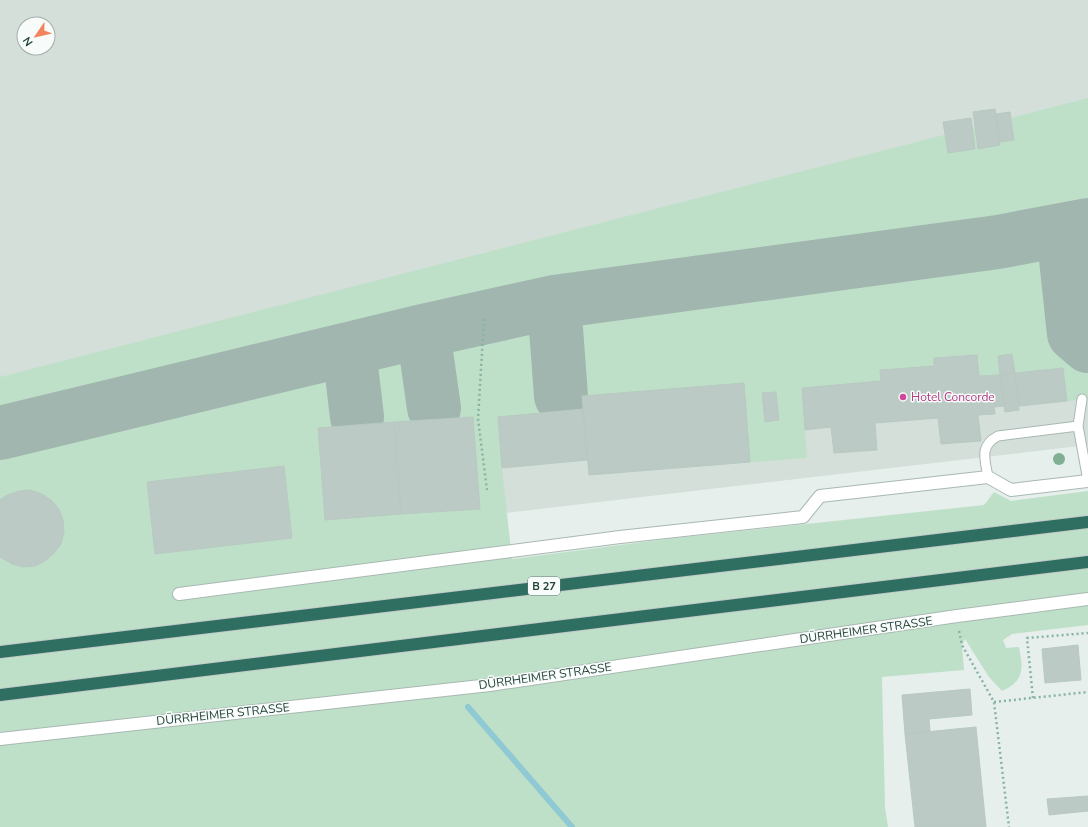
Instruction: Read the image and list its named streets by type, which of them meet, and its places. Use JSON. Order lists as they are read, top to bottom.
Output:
{
  "streets": {
    "highway": ["B 27"],
    "street": ["DÜRRHEIMER STRASSE"]
  },
  "places": ["Hotel Concorde"],
  "north": "bottom left"
}
